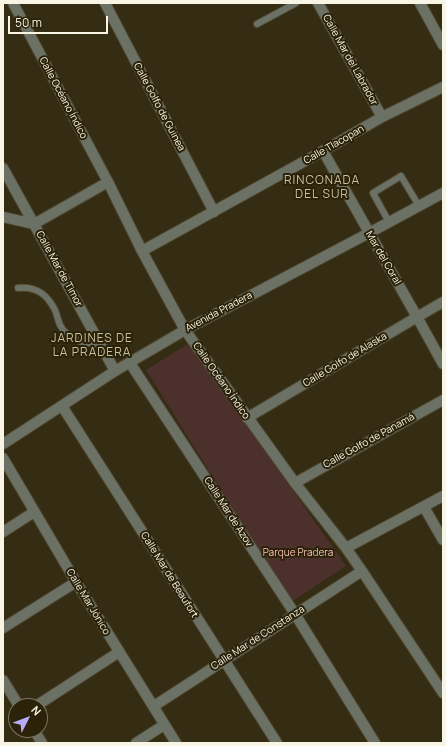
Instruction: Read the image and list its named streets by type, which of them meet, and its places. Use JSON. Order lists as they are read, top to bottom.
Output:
{
  "streets": {
    "street": [
      "Calle Mar del Labrador",
      "Calle Océano Índico",
      "Calle Golfo de Guinea",
      "Calle Tlacopan",
      "Mar del Coral",
      "Calle Mar de Timor",
      "Avenida Pradera",
      "Calle Golfo de Alaska",
      "Calle Golfo de Panamá",
      "Calle Mar de Azov",
      "Calle Mar de Beaufort",
      "Calle Mar Jónico",
      "Calle Mar de Constanza"
    ]
  },
  "crossings": [
    ["Calle Mar del Labrador", "Calle Tlacopan"],
    ["Calle Océano Índico", "Calle Tlacopan"],
    ["Calle Océano Índico", "Avenida Pradera"],
    ["Calle Océano Índico", "Calle Golfo de Alaska"],
    ["Calle Océano Índico", "Calle Golfo de Panamá"],
    ["Calle Océano Índico", "Calle Mar de Constanza"],
    ["Calle Golfo de Guinea", "Calle Tlacopan"],
    ["Calle Tlacopan", "Mar del Coral"],
    ["Mar del Coral", "Avenida Pradera"],
    ["Mar del Coral", "Calle Golfo de Alaska"],
    ["Calle Mar de Timor", "Avenida Pradera"],
    ["Avenida Pradera", "Calle Mar de Azov"],
    ["Avenida Pradera", "Calle Mar de Beaufort"],
    ["Calle Mar de Azov", "Calle Mar de Constanza"],
    ["Calle Mar de Beaufort", "Calle Mar de Constanza"],
    ["Calle Mar Jónico", "Calle Mar de Constanza"]
  ],
  "districts": ["RINCONADA DEL SUR", "JARDINES DE LA PRADERA"],
  "parks": ["Parque Pradera"],
  "scale_bar": "50 m",
  "north": "top right"
}
